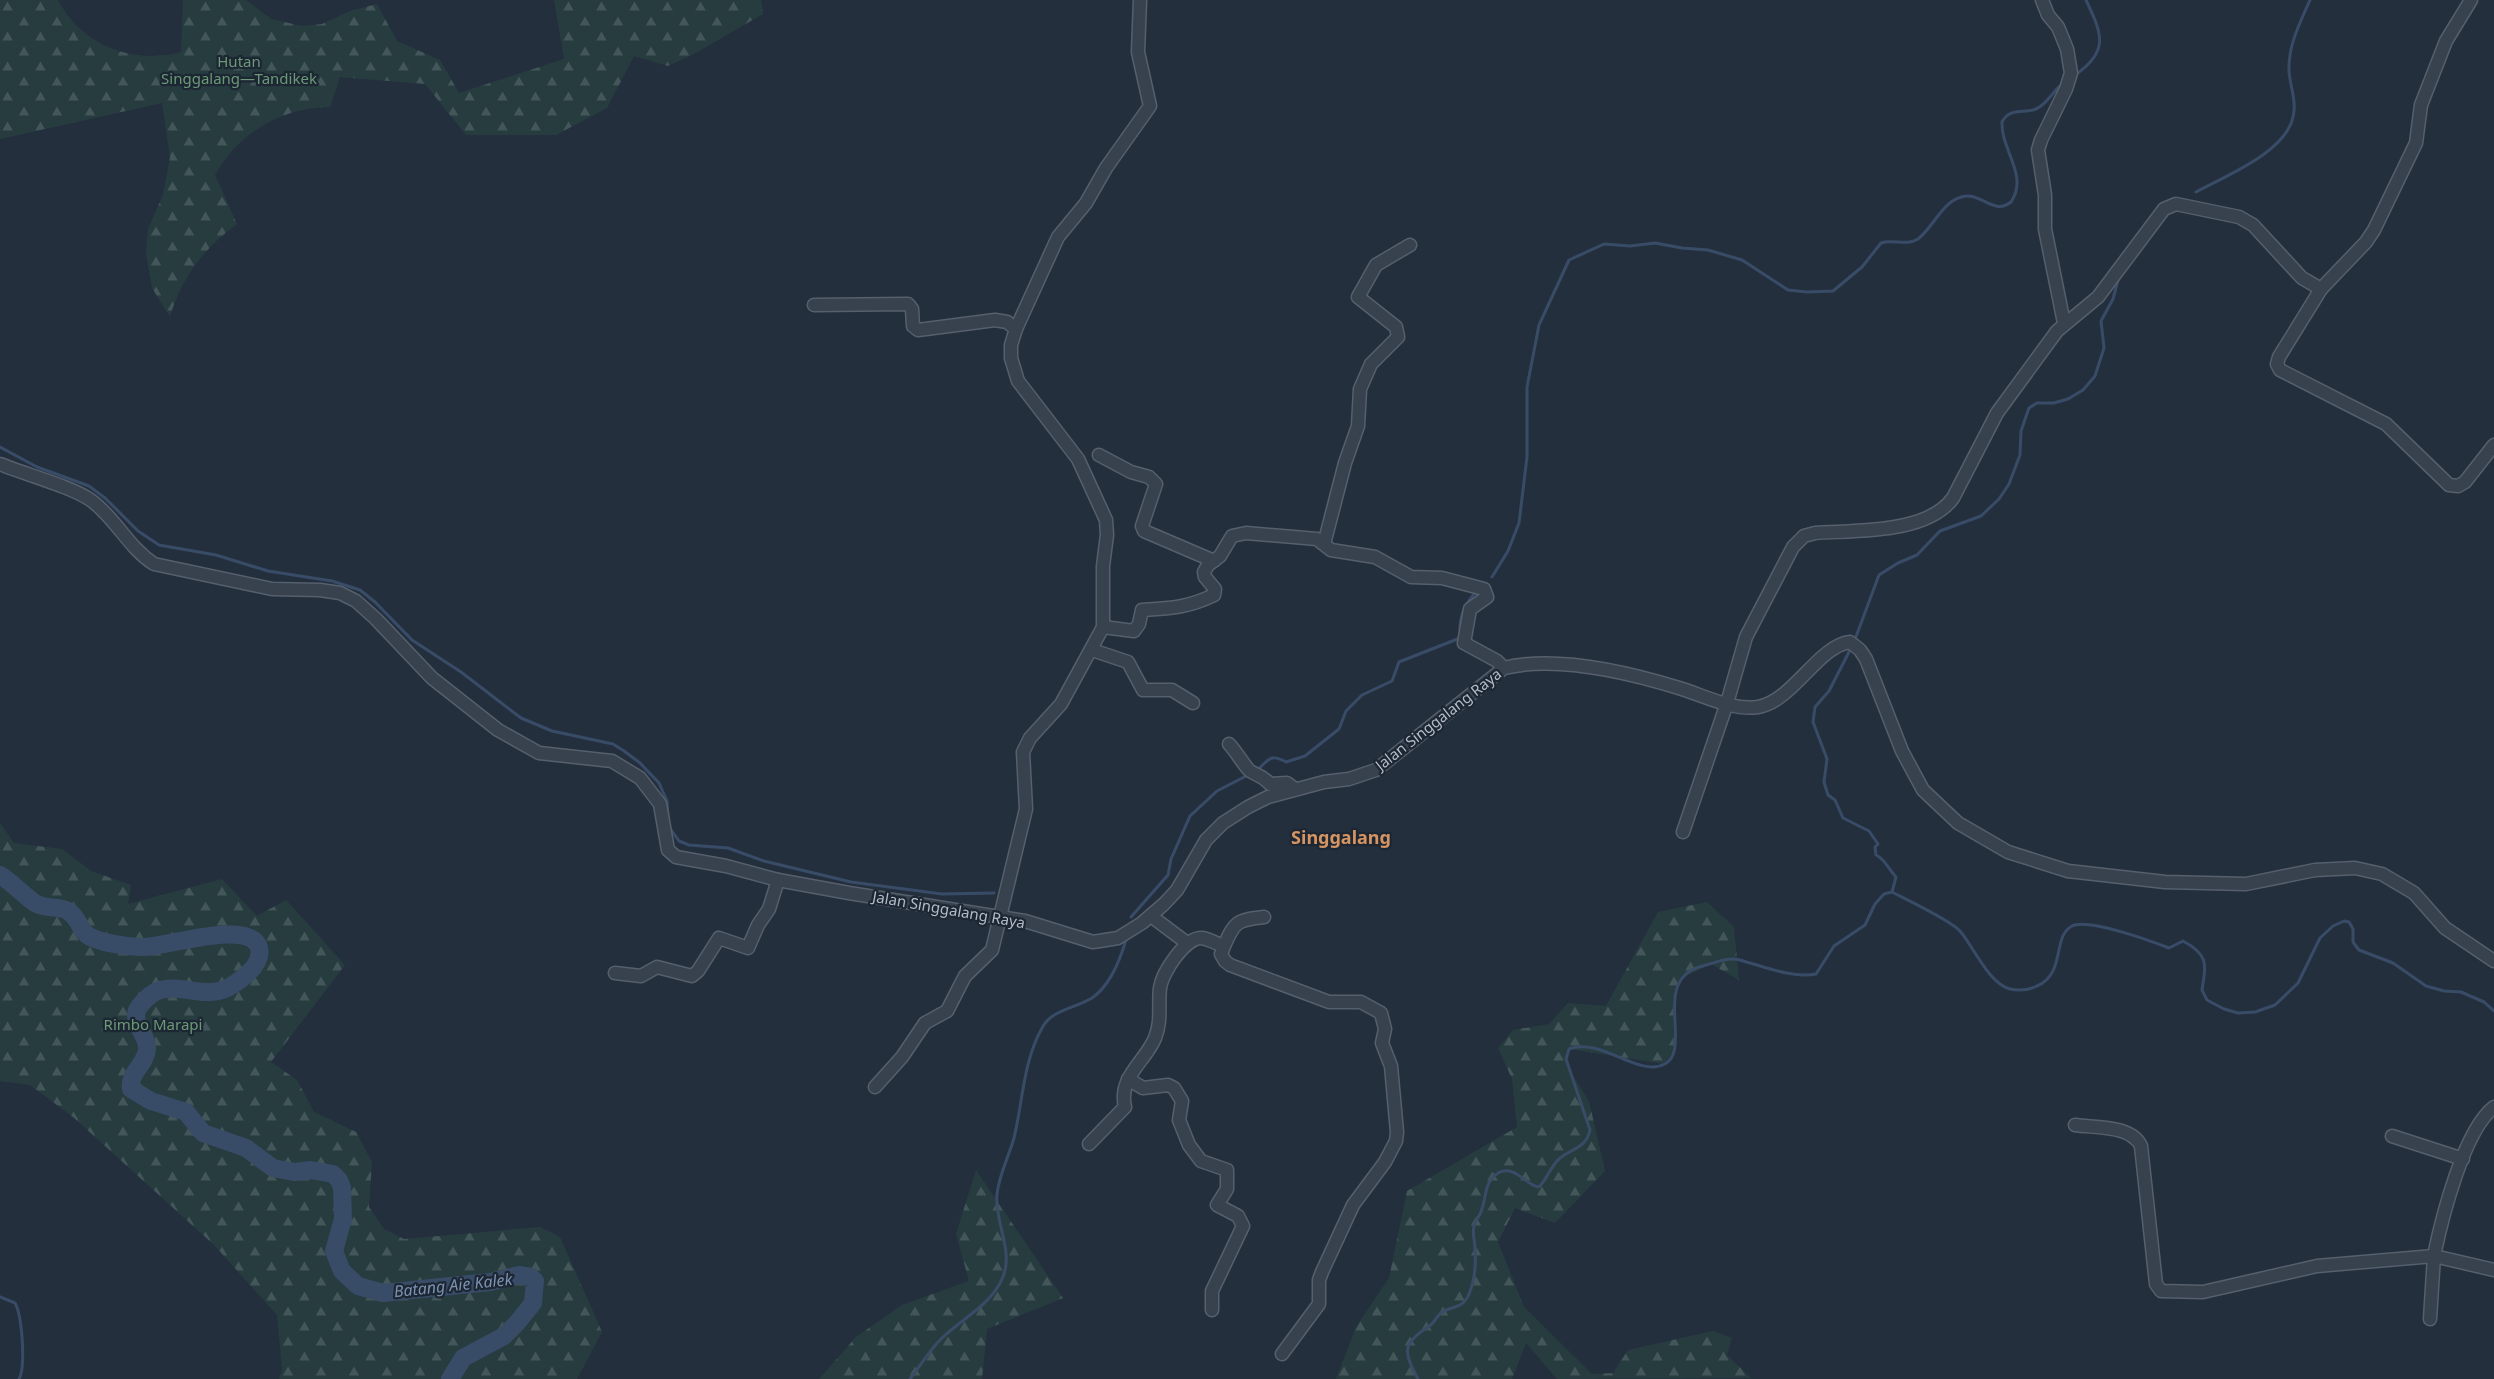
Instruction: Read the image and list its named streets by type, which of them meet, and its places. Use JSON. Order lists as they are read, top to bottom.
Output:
{
  "streets": {
    "street": ["Jalan Singgalang Raya"]
  },
  "districts": ["Singgalang"],
  "water": ["Batang Aie Kalek"],
  "parks": ["Hutan Singgalang—Tandikek", "Rimbo Marapi"]
}
